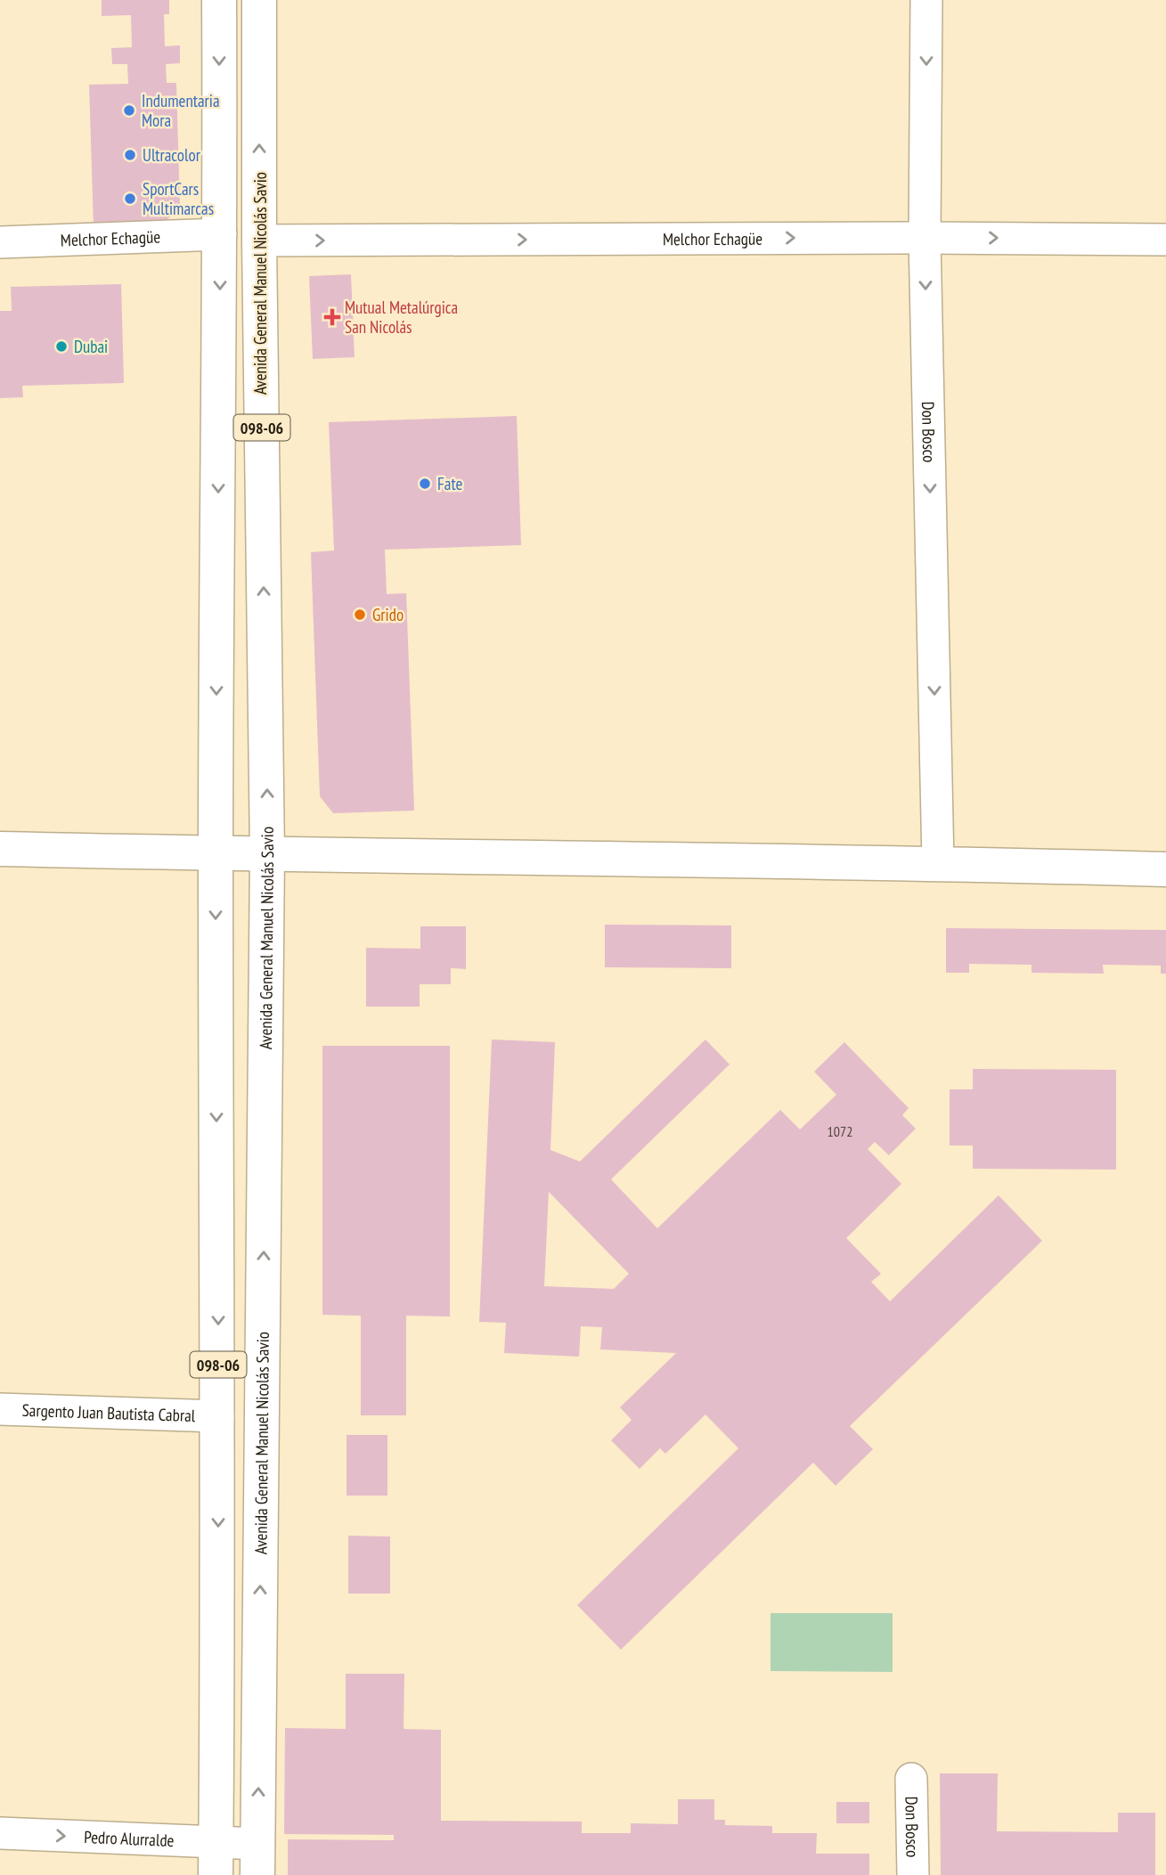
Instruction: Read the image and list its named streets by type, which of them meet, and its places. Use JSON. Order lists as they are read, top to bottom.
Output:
{
  "streets": {
    "main road": ["Avenida General Manuel Nicolás Savio", "098-06"],
    "street": [
      "Melchor Echagüe",
      "Don Bosco",
      "Sargento Juan Bautista Cabral",
      "Pedro Alurralde"
    ]
  },
  "crossings": [
    ["Melchor Echagüe", "Avenida General Manuel Nicolás Savio"],
    ["Melchor Echagüe", "098-06"],
    ["Melchor Echagüe", "Don Bosco"],
    ["Avenida General Manuel Nicolás Savio", "Pedro Alurralde"],
    ["098-06", "Sargento Juan Bautista Cabral"],
    ["098-06", "Pedro Alurralde"]
  ],
  "one_way": ["Melchor Echagüe", "Don Bosco", "Pedro Alurralde"],
  "places": {
    "other": [
      "Indumentaria Mora",
      "Ultracolor",
      "SportCars Multimarcas",
      "Dubai",
      "Fate",
      "Grido"
    ],
    "health": ["Mutual Metalúrgica San Nicolás"]
  },
  "house_numbers": ["1072"]
}
